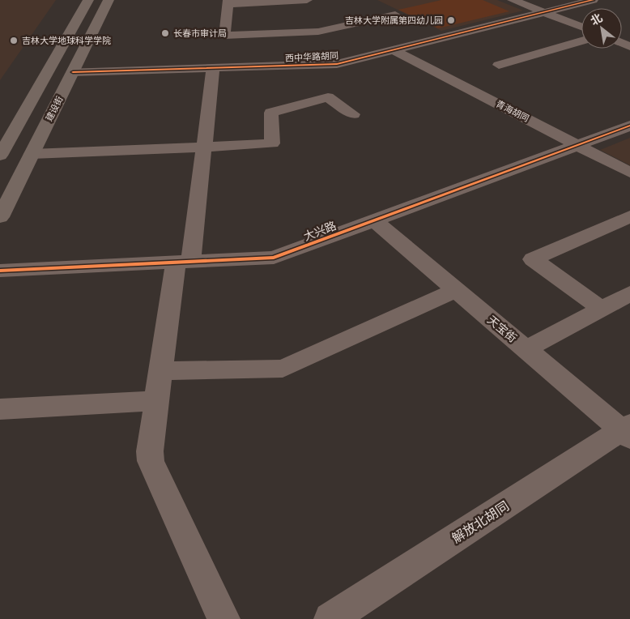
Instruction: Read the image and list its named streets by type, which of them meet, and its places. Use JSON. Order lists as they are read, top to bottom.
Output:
{
  "streets": {
    "main road": ["建设街"],
    "street": [
      "西中华路胡同",
      "青海胡同",
      "大兴路",
      "天宝街",
      "解放北胡同"
    ]
  },
  "crossings": [
    ["西中华路胡同", "建设街"],
    ["西中华路胡同", "青海胡同"],
    ["青海胡同", "大兴路"],
    ["大兴路", "天宝街"],
    ["天宝街", "解放北胡同"]
  ],
  "places": ["吉林大学附属第四幼儿园", "长春市审计局", "吉林大学地球科学学院"],
  "north": "top left"
}
